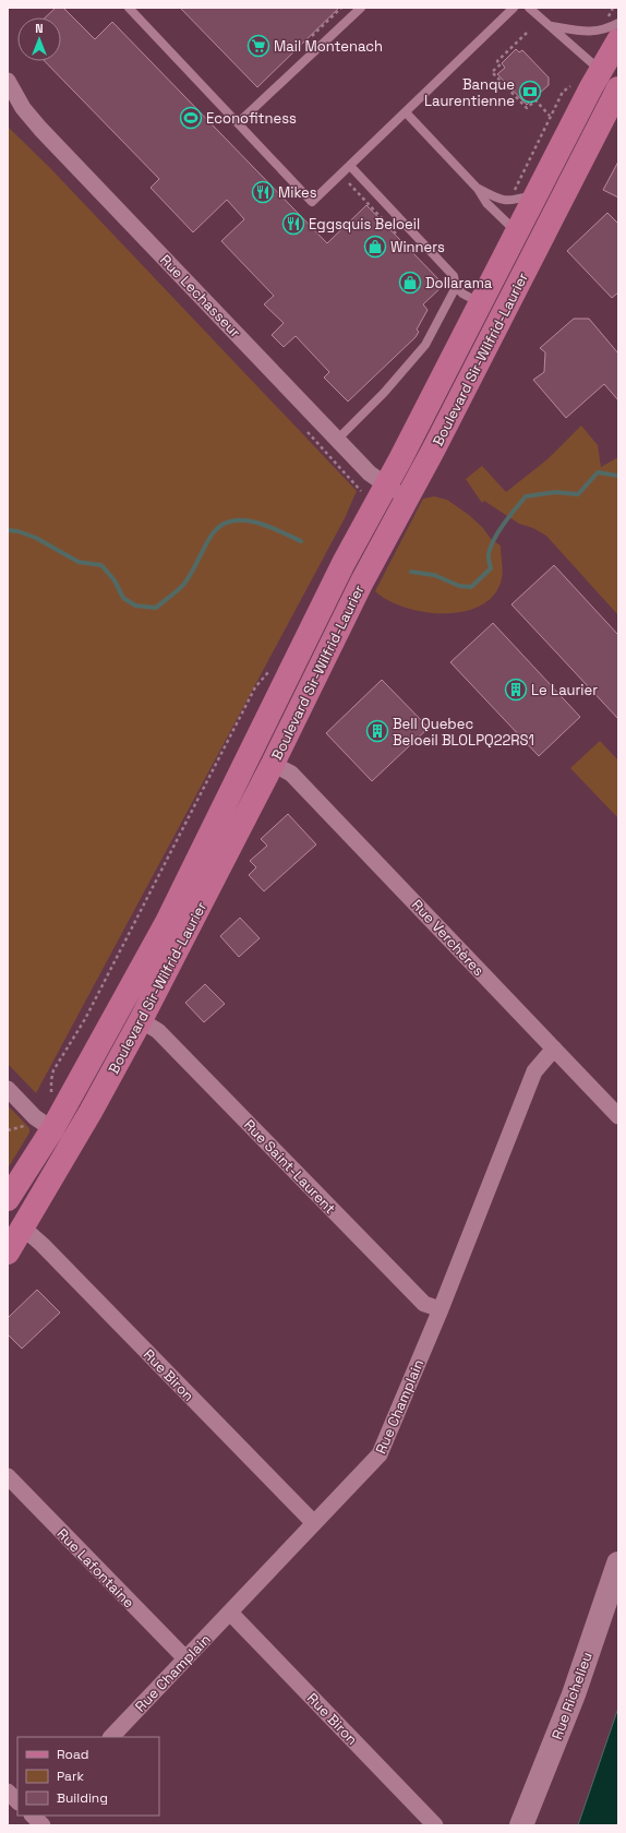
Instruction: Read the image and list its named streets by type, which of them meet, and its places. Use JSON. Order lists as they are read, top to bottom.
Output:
{
  "streets": {
    "main road": ["Boulevard Sir-Wilfrid-Laurier", "Rue Richelieu"],
    "street": [
      "Rue Lechasseur",
      "Rue Verchères",
      "Rue Saint-Laurent",
      "Rue Biron",
      "Rue Champlain",
      "Rue Lafontaine"
    ]
  },
  "crossings": [
    ["Rue Lechasseur", "Boulevard Sir-Wilfrid-Laurier"],
    ["Boulevard Sir-Wilfrid-Laurier", "Rue Verchères"],
    ["Boulevard Sir-Wilfrid-Laurier", "Rue Saint-Laurent"],
    ["Boulevard Sir-Wilfrid-Laurier", "Rue Biron"],
    ["Rue Verchères", "Rue Champlain"],
    ["Rue Saint-Laurent", "Rue Champlain"],
    ["Rue Biron", "Rue Champlain"],
    ["Rue Champlain", "Rue Lafontaine"]
  ],
  "places": {
    "supermarket": ["Mail Montenach"],
    "bank": ["Banque Laurentienne"],
    "sports": ["Econofitness"],
    "restaurant": ["Mikes", "Eggsquis Beloeil"],
    "shop": ["Winners", "Dollarama"],
    "building": ["Le Laurier", "Bell Quebec Beloeil BLOLPQ22RS1"]
  },
  "legend": ["Road", "Park", "Building"],
  "north": "top"
}
